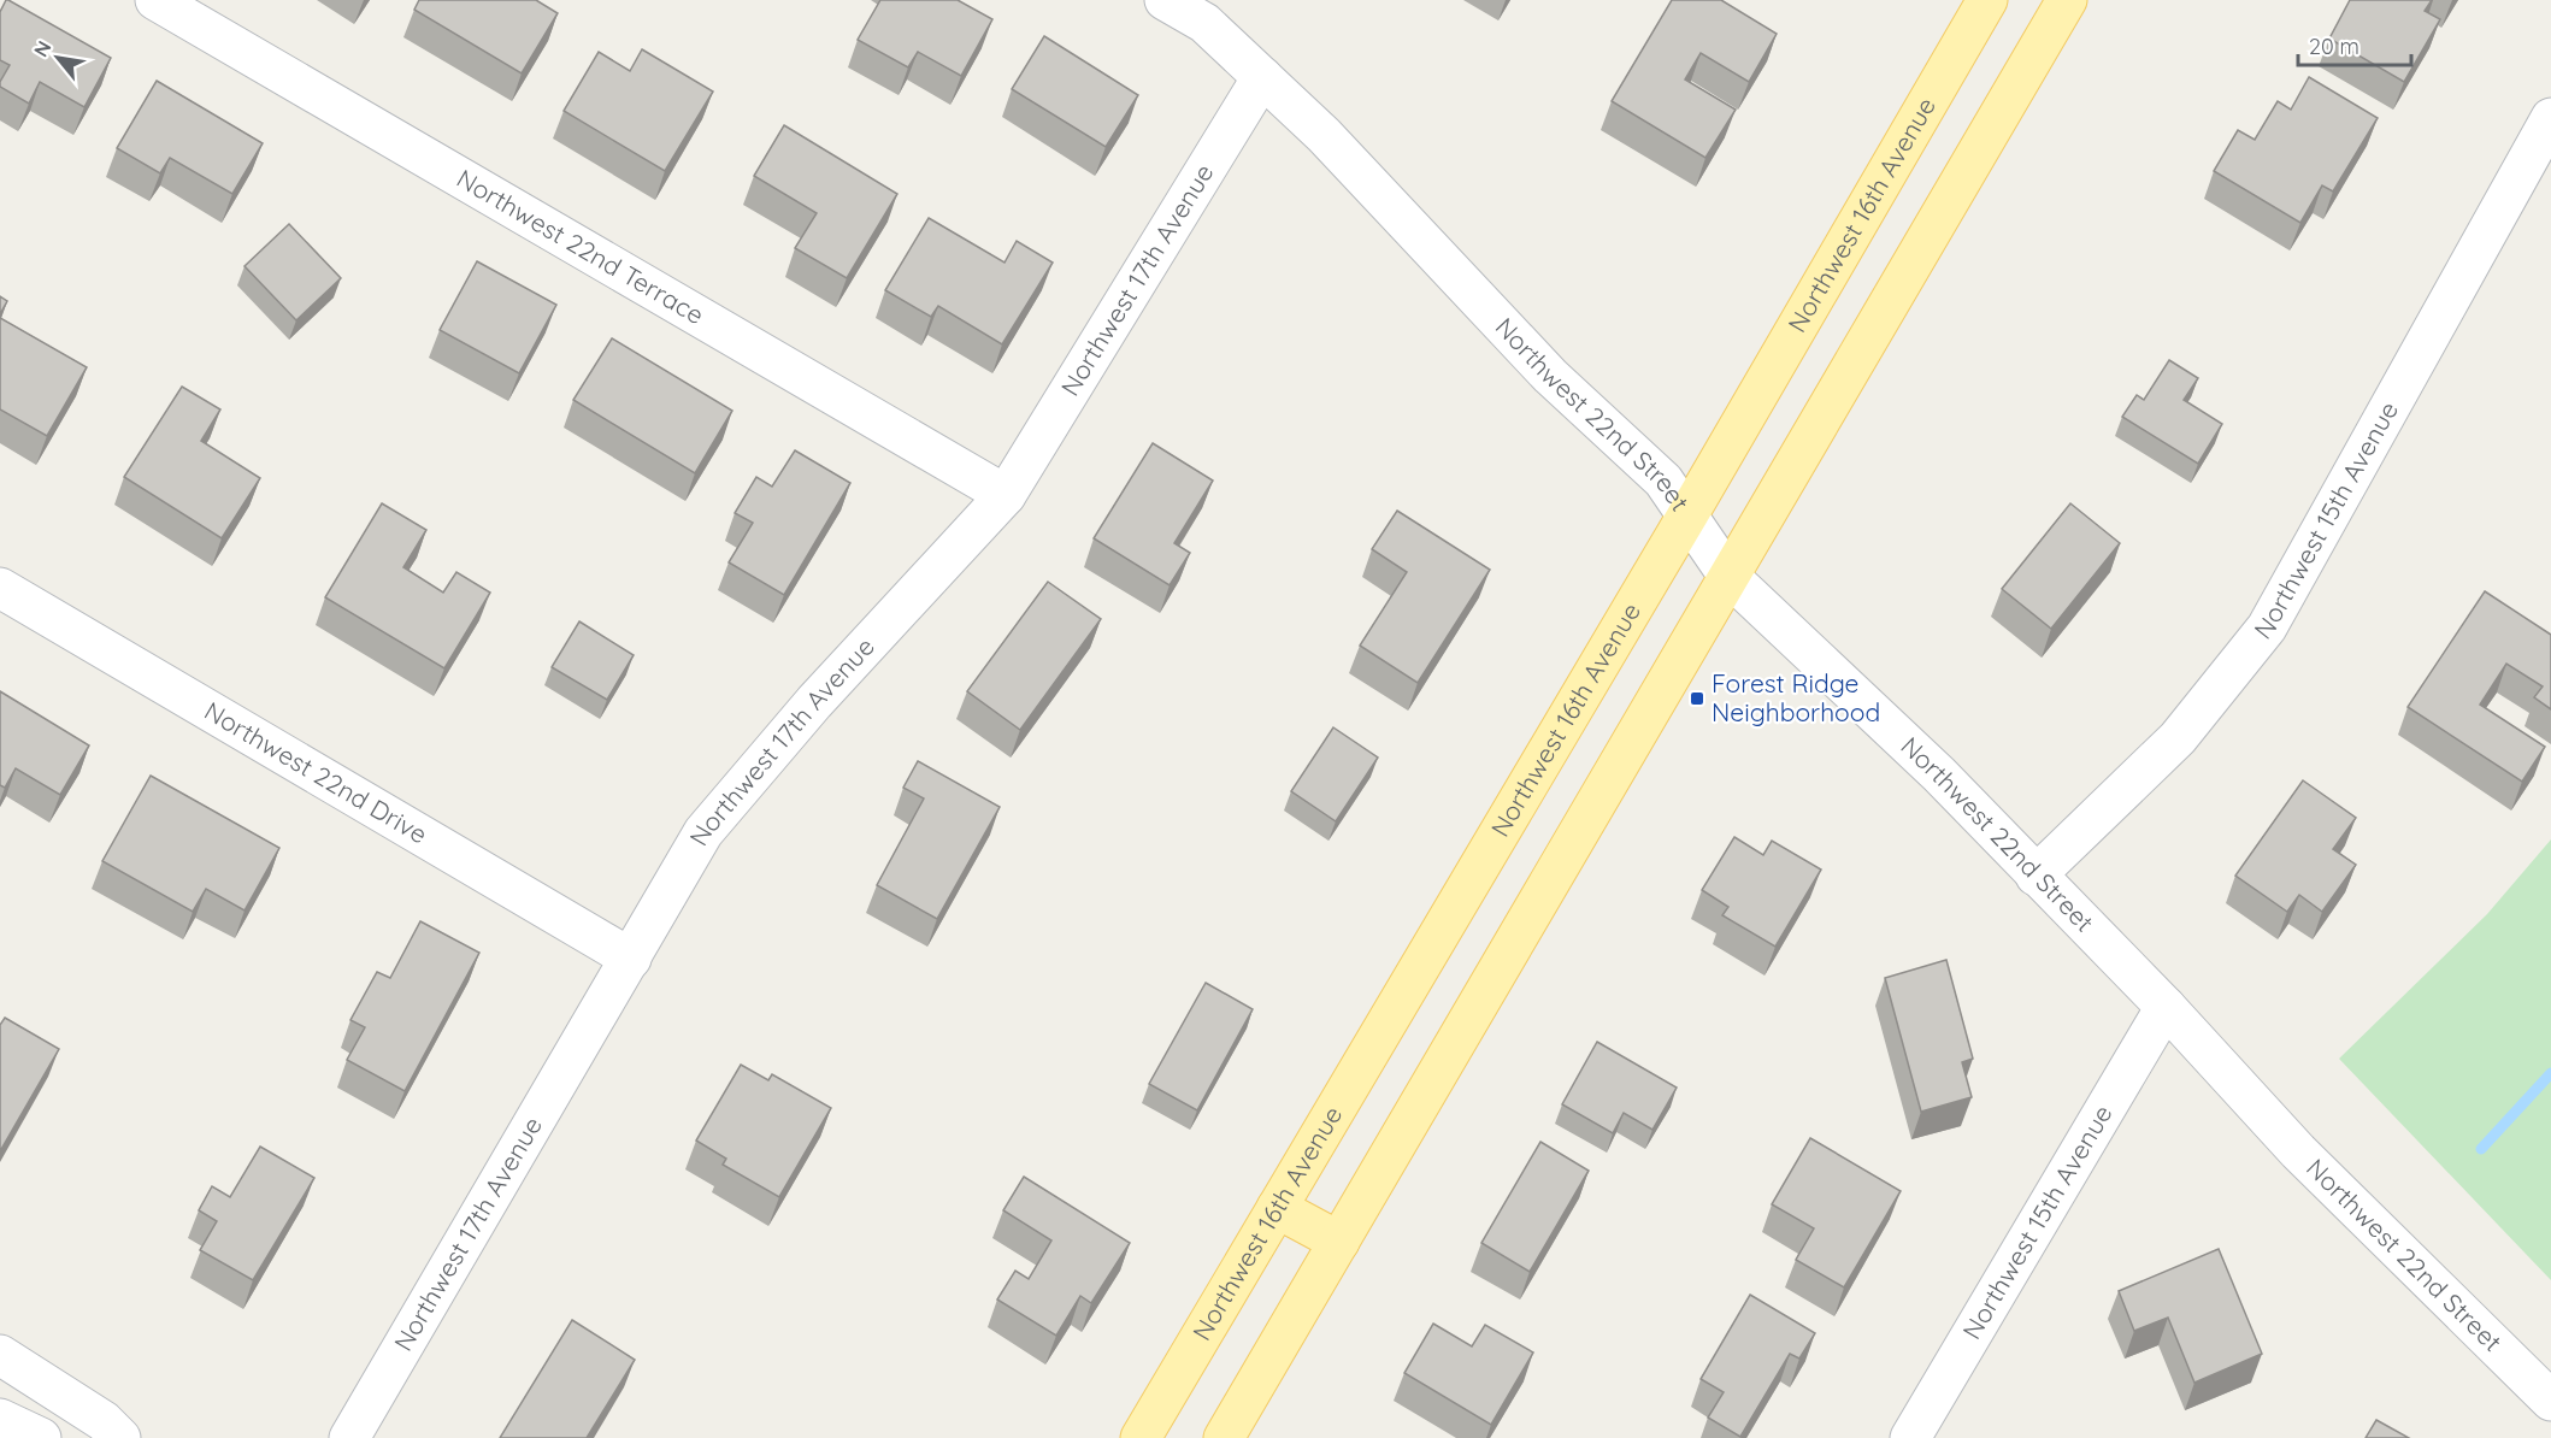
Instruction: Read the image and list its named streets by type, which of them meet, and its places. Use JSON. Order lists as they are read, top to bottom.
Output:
{
  "streets": {
    "main road": ["Northwest 16th Avenue"],
    "street": [
      "Northwest 22nd Terrace",
      "Northwest 17th Avenue",
      "Northwest 22nd Street",
      "Northwest 15th Avenue",
      "Northwest 22nd Drive"
    ]
  },
  "crossings": [
    ["Northwest 16th Avenue", "Northwest 22nd Street"],
    ["Northwest 22nd Terrace", "Northwest 17th Avenue"],
    ["Northwest 17th Avenue", "Northwest 22nd Street"],
    ["Northwest 17th Avenue", "Northwest 22nd Drive"],
    ["Northwest 22nd Street", "Northwest 15th Avenue"]
  ],
  "places": {
    "transit": ["Forest Ridge Neighborhood"]
  },
  "scale_bar": "20 m",
  "north": "top left"
}
